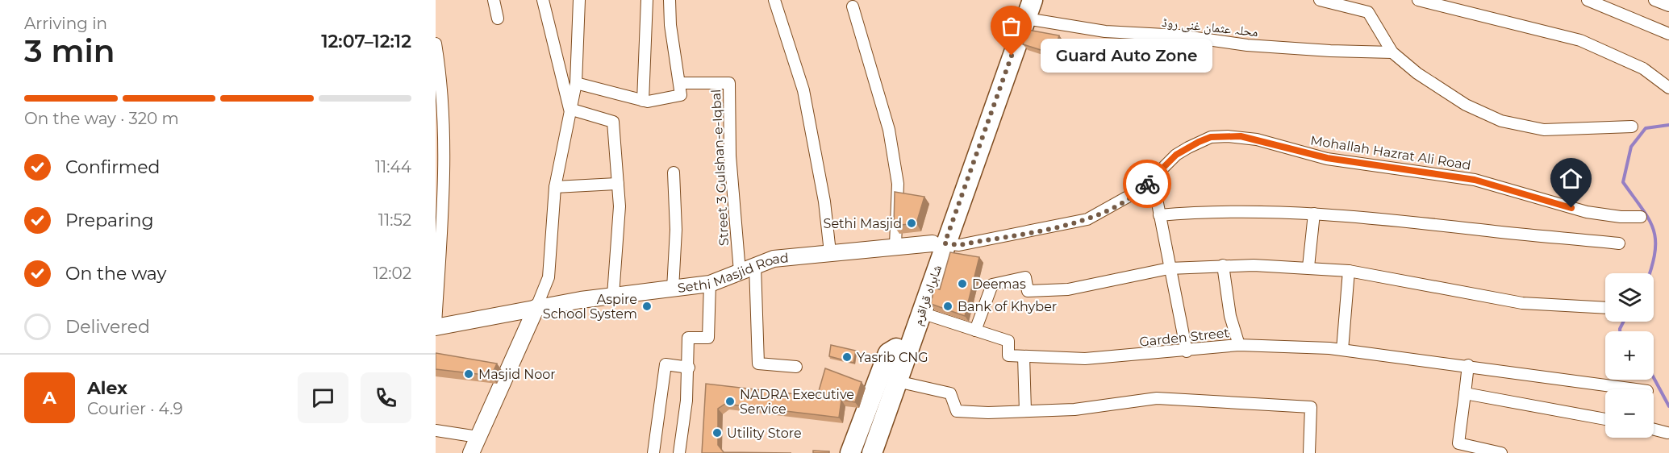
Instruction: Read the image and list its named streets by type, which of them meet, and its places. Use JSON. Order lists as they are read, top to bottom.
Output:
{
  "streets": {
    "highway": ["شاہراہ قراقرم"],
    "street": [
      "محلہ عثمان غنی روڈ",
      "Mohallah Hazrat Ali Road",
      "Street 3 Gulshan-e-Iqbal",
      "Sethi Masjid Road",
      "Garden Street"
    ]
  },
  "crossings": [
    ["محلہ عثمان غنی روڈ", "شاہراہ قراقرم"],
    ["Mohallah Hazrat Ali Road", "Sethi Masjid Road"],
    ["Mohallah Hazrat Ali Road", "شاہراہ قراقرم"],
    ["Street 3 Gulshan-e-Iqbal", "Sethi Masjid Road"],
    ["Sethi Masjid Road", "شاہراہ قراقرم"],
    ["شاہراہ قراقرم", "Garden Street"]
  ],
  "places": [
    "Guard Auto Zone",
    "Sethi Masjid",
    "Deemas",
    "Aspire School System",
    "Bank of Khyber",
    "Yasrib CNG",
    "Masjid Noor",
    "NADRA Executive Service",
    "Utility Store"
  ],
  "page": {
    "heading": ["3 min", "Arriving in", "12:07–12:12"],
    "panel": ["Alex", "Courier · 4.9"],
    "bubble": "Guard Auto Zone",
    "bar": "On the way · 320 m",
    "list": [
      ["Confirmed", "11:44"],
      ["Preparing", "11:52"],
      ["On the way", "12:02"],
      "Delivered"
    ],
    "map_buttons": ["+", "−"],
    "round": "A"
  }
}
